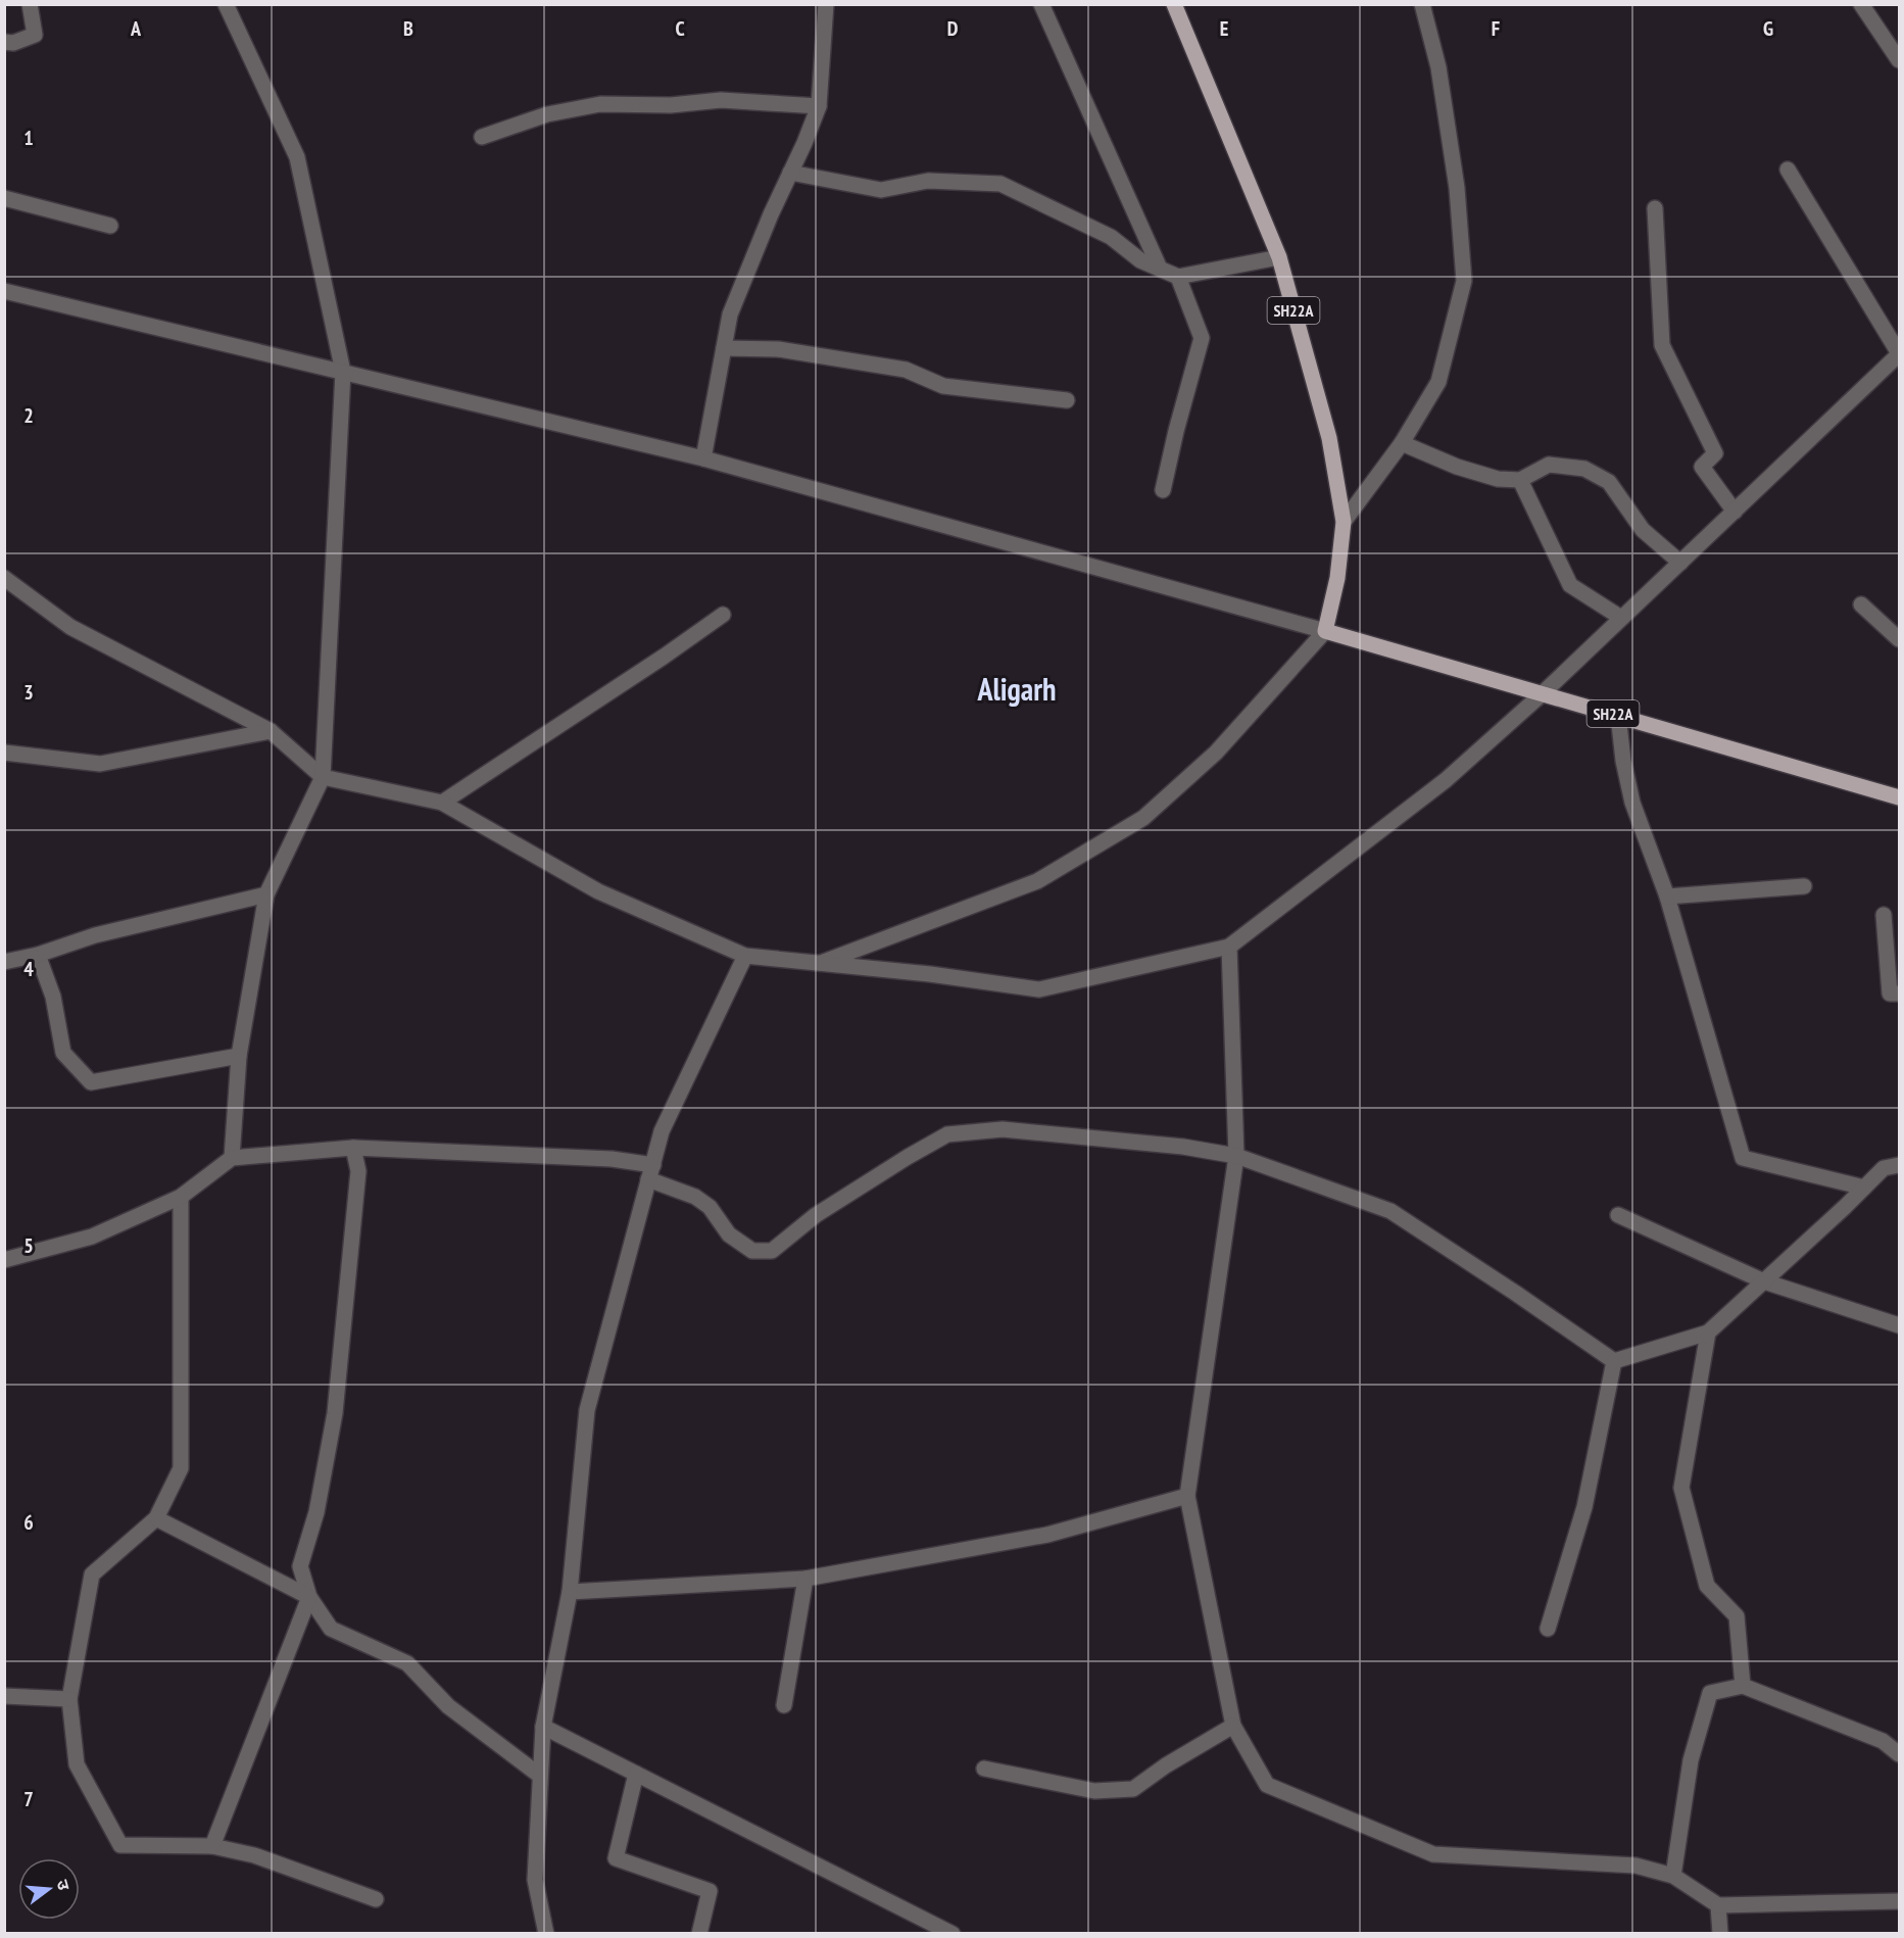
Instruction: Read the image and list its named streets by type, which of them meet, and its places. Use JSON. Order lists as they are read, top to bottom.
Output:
{
  "streets": {
    "main road": ["SH22A"]
  },
  "districts": ["Aligarh"],
  "north": "right",
  "grid": {
    "columns": [
      "A",
      "B",
      "C",
      "D",
      "E",
      "F",
      "G"
    ],
    "rows": [
      "1",
      "2",
      "3",
      "4",
      "5",
      "6",
      "7"
    ]
  }
}
